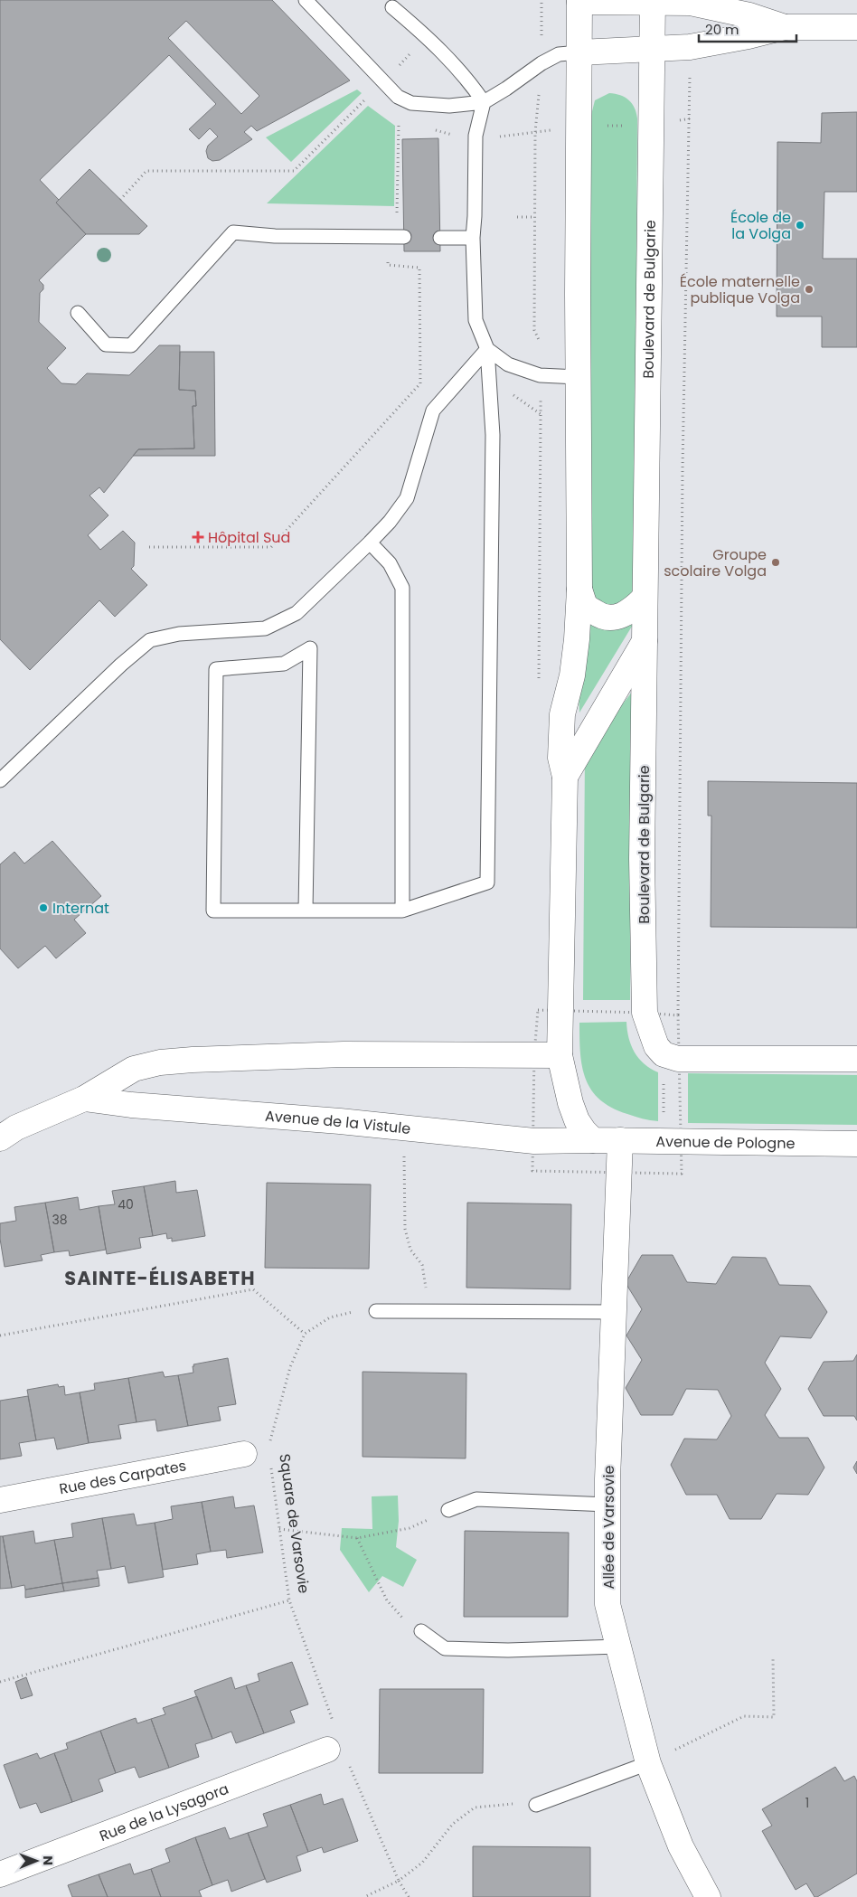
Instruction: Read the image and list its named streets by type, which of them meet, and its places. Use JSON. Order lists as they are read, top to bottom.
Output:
{
  "streets": {
    "street": [
      "Boulevard de Bulgarie",
      "Avenue de la Vistule",
      "Avenue de Pologne",
      "Rue des Carpates",
      "Allée de Varsovie",
      "Rue de la Lysagora"
    ],
    "path": ["Square de Varsovie"]
  },
  "crossings": [
    ["Avenue de la Vistule", "Avenue de Pologne"],
    ["Avenue de Pologne", "Allée de Varsovie"],
    ["Square de Varsovie", "Rue de la Lysagora"]
  ],
  "districts": ["SAINTE-ÉLISABETH"],
  "places": {
    "other": [
      "École de la Volga",
      "École maternelle publique Volga",
      "Groupe scolaire Volga",
      "Internat"
    ],
    "health": ["Hôpital Sud"]
  },
  "house_numbers": ["40", "38", "1"],
  "scale_bar": "20 m",
  "north": "right"
}
